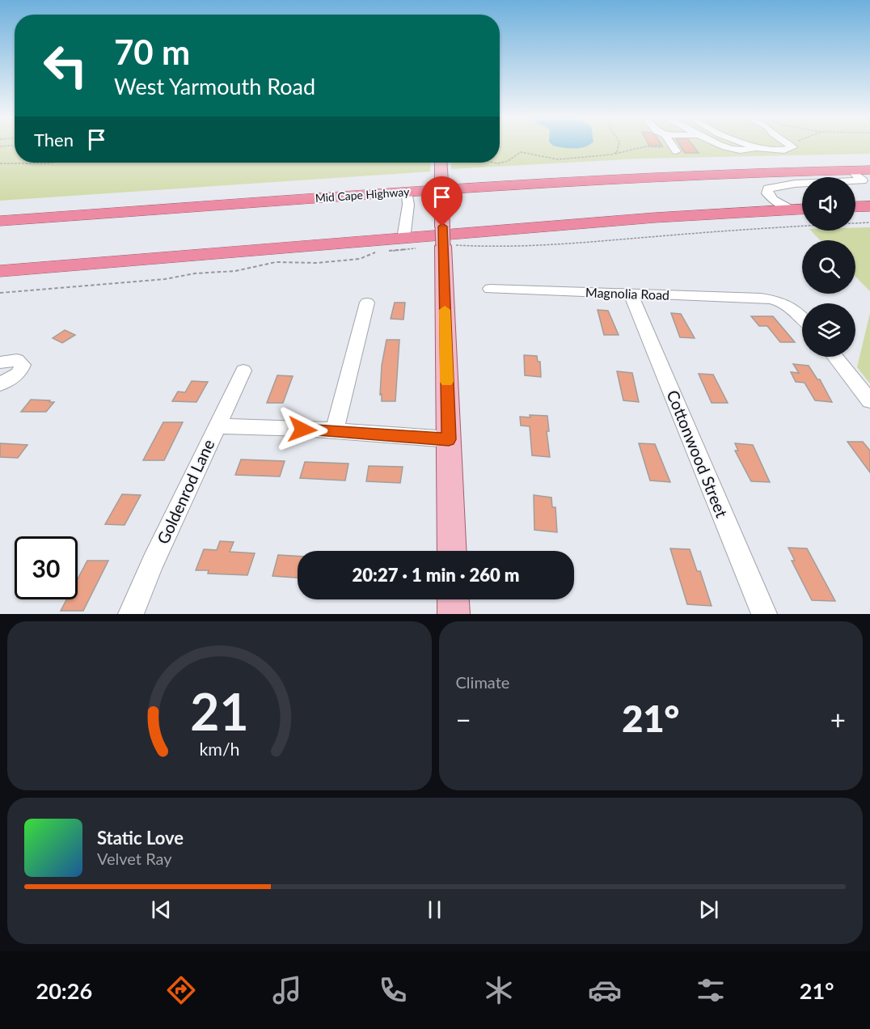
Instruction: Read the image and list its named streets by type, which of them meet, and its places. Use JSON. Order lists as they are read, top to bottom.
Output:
{
  "streets": {
    "highway": ["Mid Cape Highway"],
    "street": ["Magnolia Road", "Cottonwood Street", "Goldenrod Lane"]
  },
  "crossings": [
    ["Magnolia Road", "Cottonwood Street"]
  ],
  "page": {
    "turn": ["70 m", "West Yarmouth Road"],
    "then": "Then",
    "limit": "30",
    "trip": "20:27 · 1 min · 260 m",
    "tile": "Climate",
    "heat": ["−", "21°", "+"],
    "song": ["Static Love", "Velvet Ray"],
    "tabs": ["20:26", "21°"],
    "gauge": ["21", "km/h"]
  }
}
